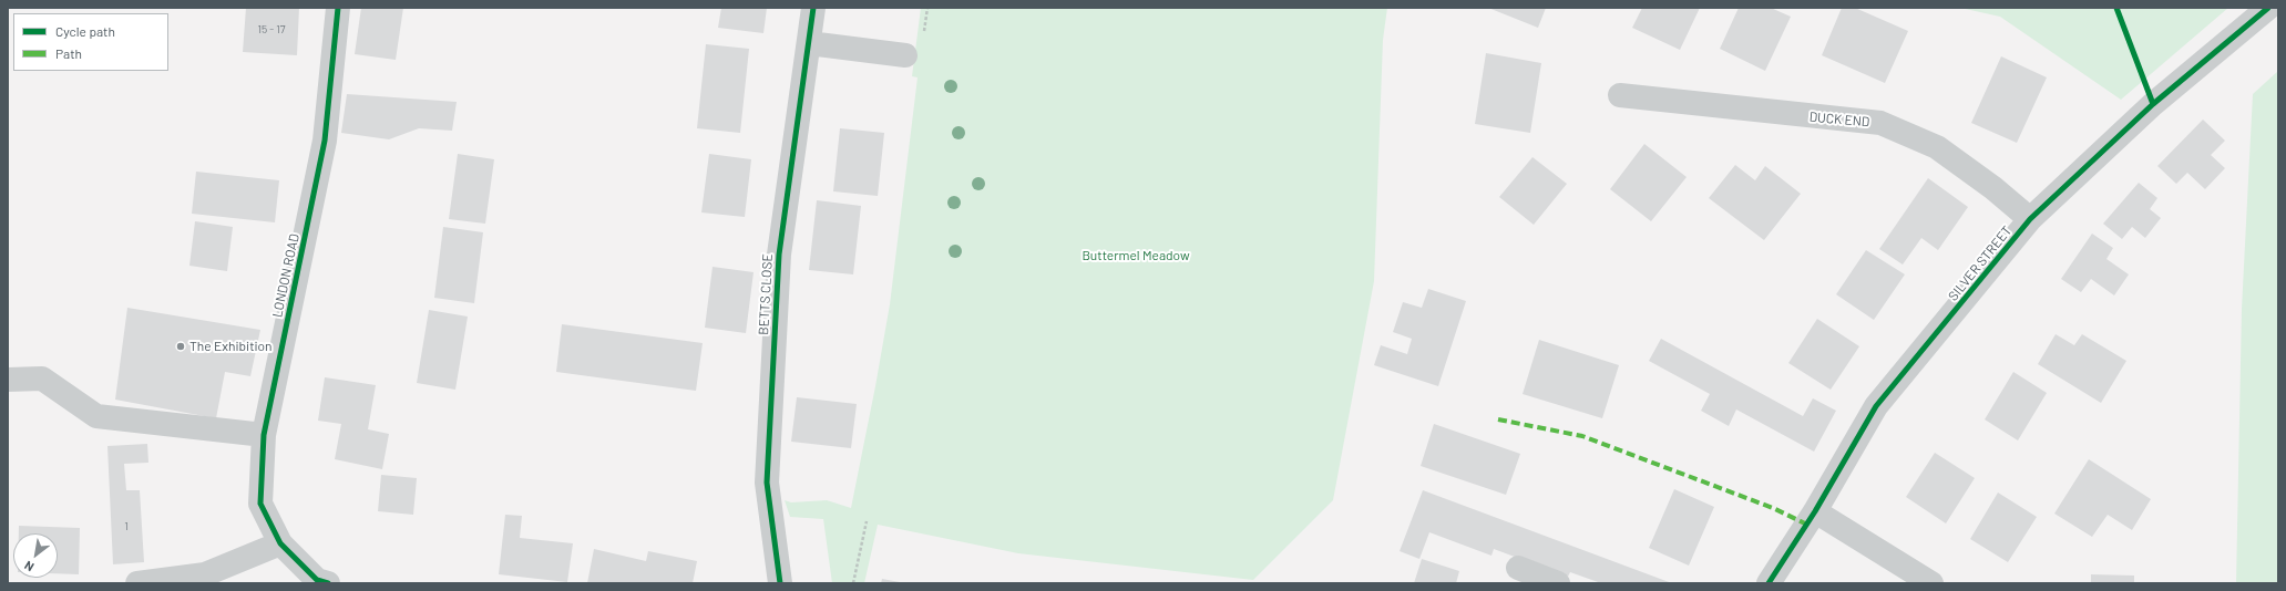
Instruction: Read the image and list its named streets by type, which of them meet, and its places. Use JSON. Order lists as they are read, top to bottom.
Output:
{
  "streets": {
    "street": [
      "DUCK END",
      "SILVER STREET",
      "LONDON ROAD",
      "BETTS CLOSE"
    ]
  },
  "crossings": [
    ["DUCK END", "SILVER STREET"]
  ],
  "parks": ["Buttermel Meadow"],
  "places": ["The Exhibition"],
  "house_numbers": ["15 - 17", "1"],
  "legend": ["Cycle path", "Path"],
  "north": "bottom left"
}
